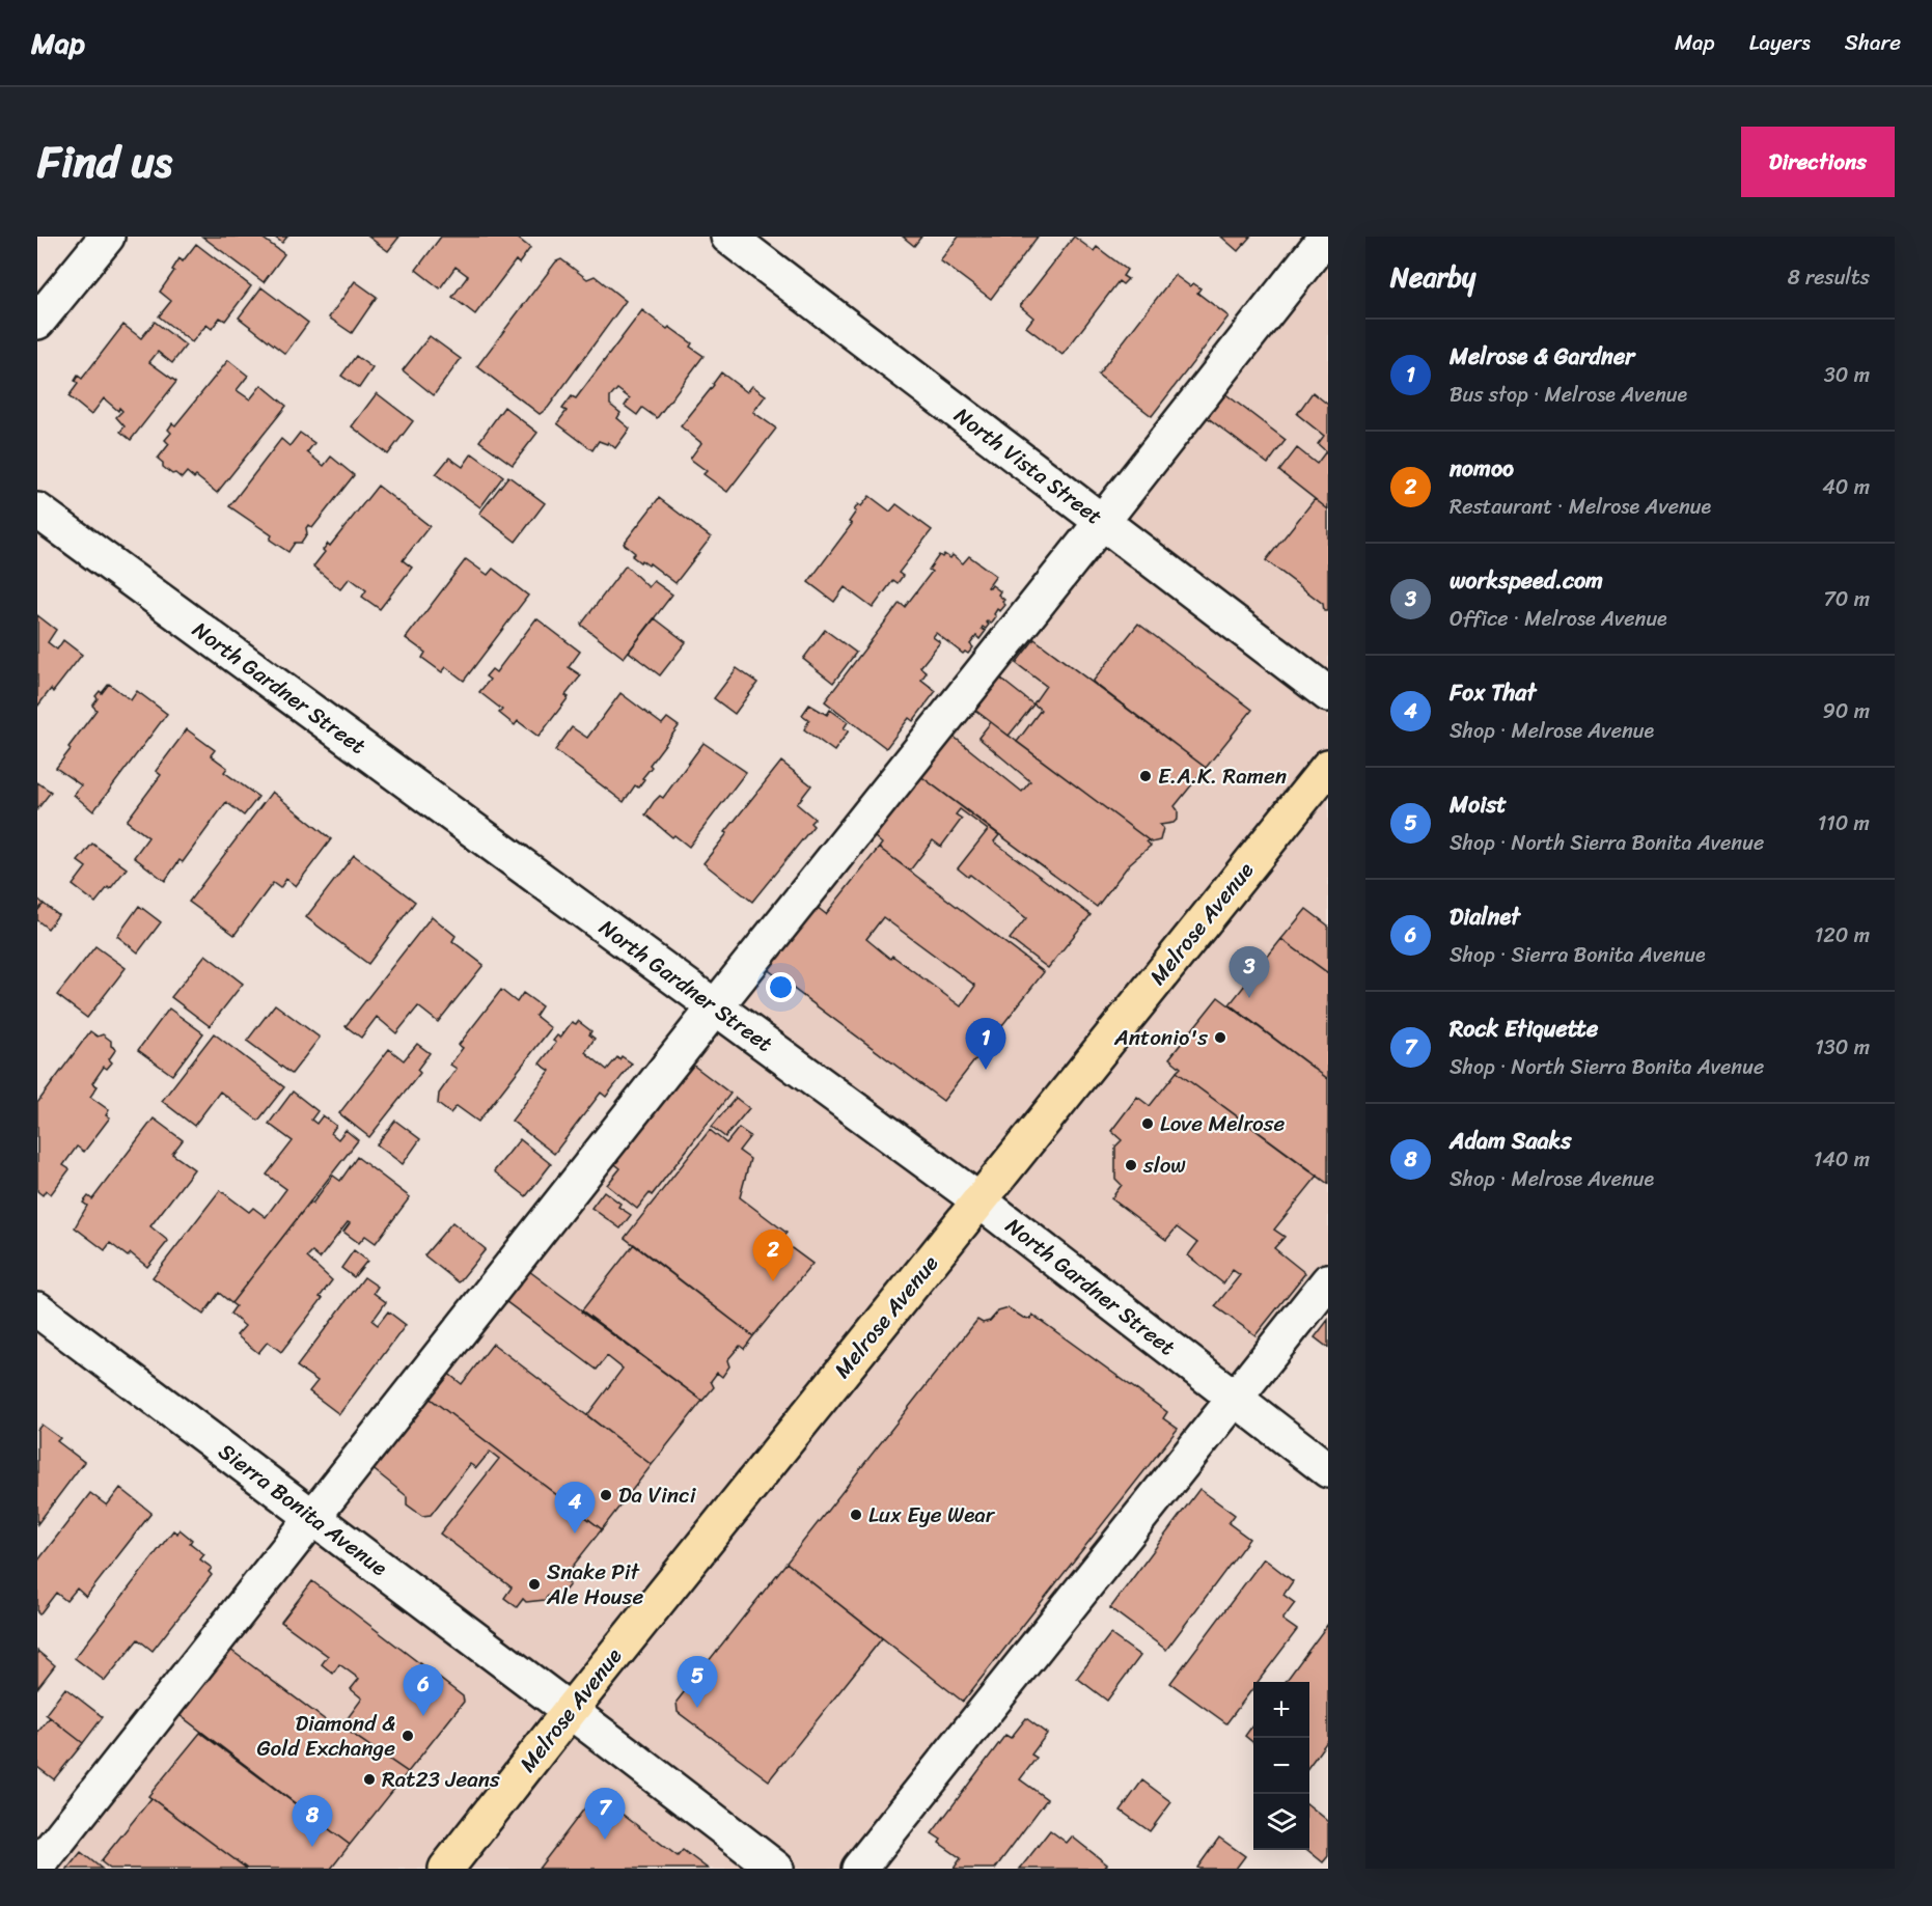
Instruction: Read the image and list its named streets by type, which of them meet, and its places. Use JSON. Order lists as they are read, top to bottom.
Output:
{
  "streets": {
    "main road": ["Melrose Avenue"],
    "street": ["North Vista Street", "North Gardner Street", "Sierra Bonita Avenue"]
  },
  "crossings": [
    ["North Gardner Street", "Melrose Avenue"],
    ["Melrose Avenue", "Sierra Bonita Avenue"]
  ],
  "places": [
    "E.A.K. Ramen",
    "Antonio's",
    "Love Melrose",
    "slow",
    "Da Vinci",
    "Lux Eye Wear",
    "Snake Pit Ale House",
    "Diamond & Gold Exchange",
    "Rat23 Jeans"
  ],
  "page": {
    "header": "Map",
    "nav": ["Map", "Layers", "Share"],
    "title": "Find us",
    "buttons": "Directions",
    "heading": ["Nearby", "8 results"],
    "list": [
      {
        "mark": "1",
        "name": "Melrose & Gardner",
        "note": "Bus stop · Melrose Avenue",
        "value": "30 m"
      },
      {
        "mark": "2",
        "name": "nomoo",
        "note": "Restaurant · Melrose Avenue",
        "value": "40 m"
      },
      {
        "mark": "3",
        "name": "workspeed.com",
        "note": "Office · Melrose Avenue",
        "value": "70 m"
      },
      {
        "mark": "4",
        "name": "Fox That",
        "note": "Shop · Melrose Avenue",
        "value": "90 m"
      },
      {
        "mark": "5",
        "name": "Moist",
        "note": "Shop · North Sierra Bonita Avenue",
        "value": "110 m"
      },
      {
        "mark": "6",
        "name": "Dialnet",
        "note": "Shop · Sierra Bonita Avenue",
        "value": "120 m"
      },
      {
        "mark": "7",
        "name": "Rock Etiquette",
        "note": "Shop · North Sierra Bonita Avenue",
        "value": "130 m"
      },
      {
        "mark": "8",
        "name": "Adam Saaks",
        "note": "Shop · Melrose Avenue",
        "value": "140 m"
      }
    ],
    "pins": [
      "3",
      "1",
      "2",
      "4",
      "5",
      "6",
      "7",
      "8"
    ],
    "map_buttons": ["+", "−"]
  }
}
